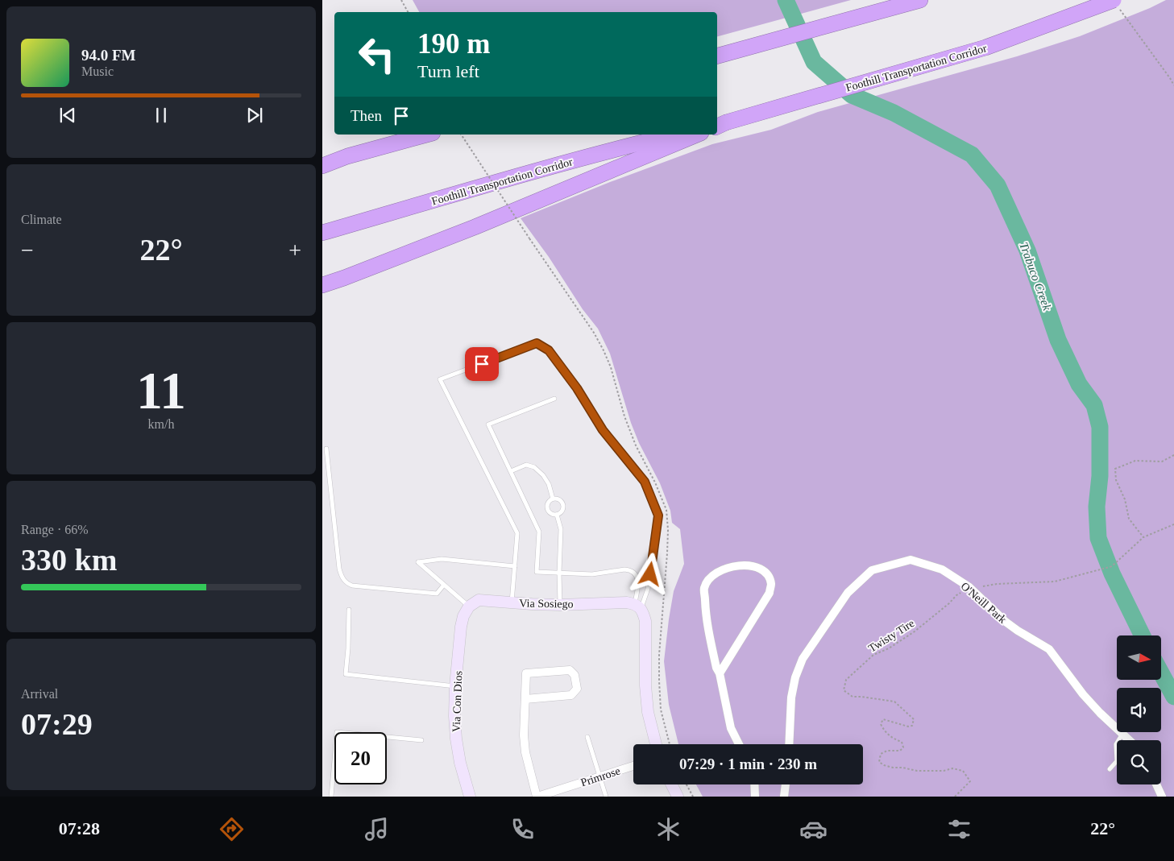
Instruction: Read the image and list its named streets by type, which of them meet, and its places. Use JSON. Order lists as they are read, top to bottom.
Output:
{
  "streets": {
    "highway": ["Foothill Transportation Corridor"],
    "street": [
      "O'Neill Park",
      "Via Sosiego",
      "Via Con Dios",
      "Primrose"
    ],
    "path": ["Twisty Tire"]
  },
  "crossings": [
    ["O'Neill Park", "Twisty Tire"],
    ["Via Sosiego", "Via Con Dios"]
  ],
  "water": ["Trabuco Creek"],
  "north": "right",
  "page": {
    "turn": ["190 m", "Turn left"],
    "song": ["94.0 FM", "Music"],
    "then": "Then",
    "tile": [
      "Climate",
      ["11", "km/h"],
      ["Range · 66%", "330 km"],
      ["Arrival", "07:29"]
    ],
    "heat": ["−", "22°", "+"],
    "limit": "20",
    "trip": "07:29 · 1 min · 230 m",
    "tabs": ["07:28", "22°"]
  }
}
